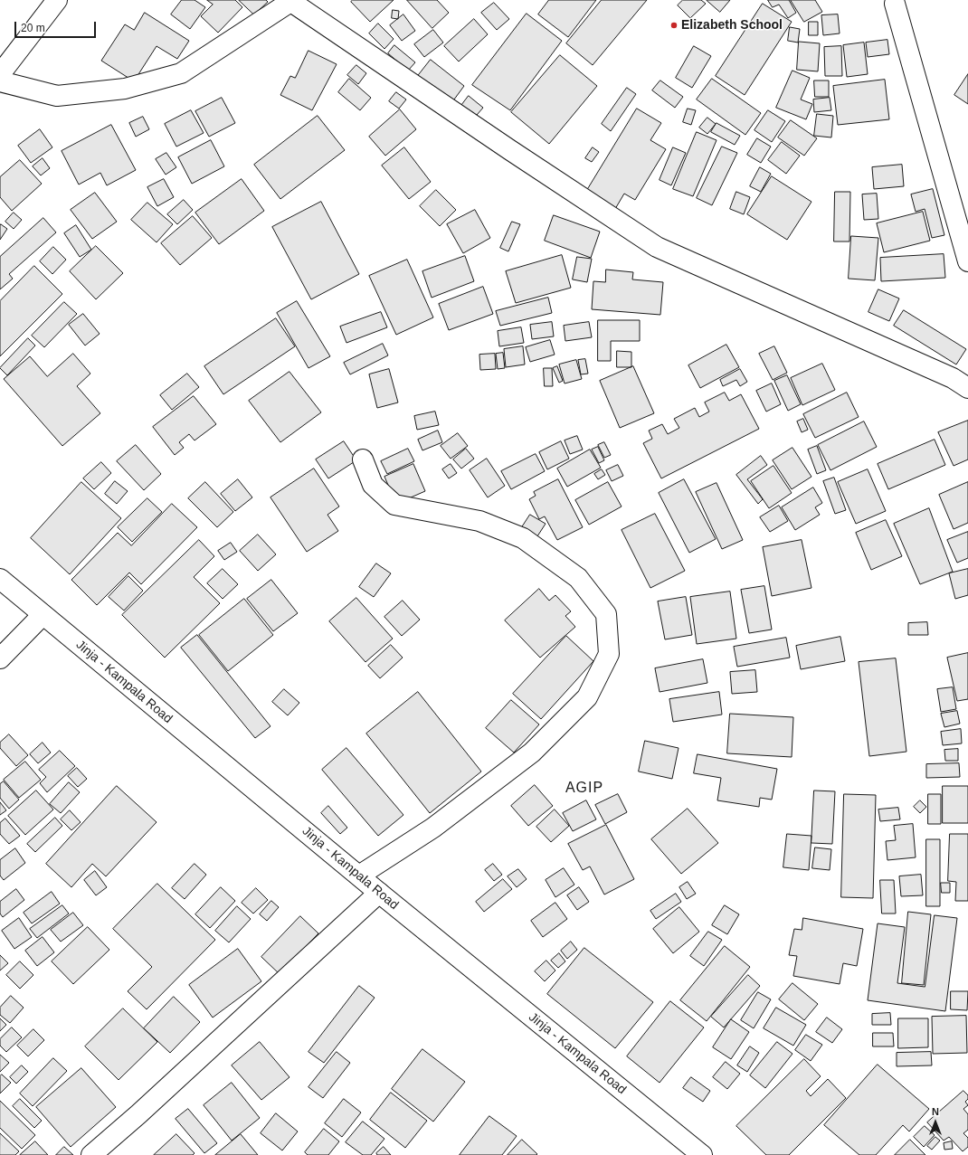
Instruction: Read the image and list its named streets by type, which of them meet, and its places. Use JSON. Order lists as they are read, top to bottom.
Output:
{
  "streets": {
    "main road": ["Jinja - Kampala Road"]
  },
  "districts": ["AGIP"],
  "places": ["Elizabeth School"],
  "scale_bar": "20 m",
  "north": "top"
}
